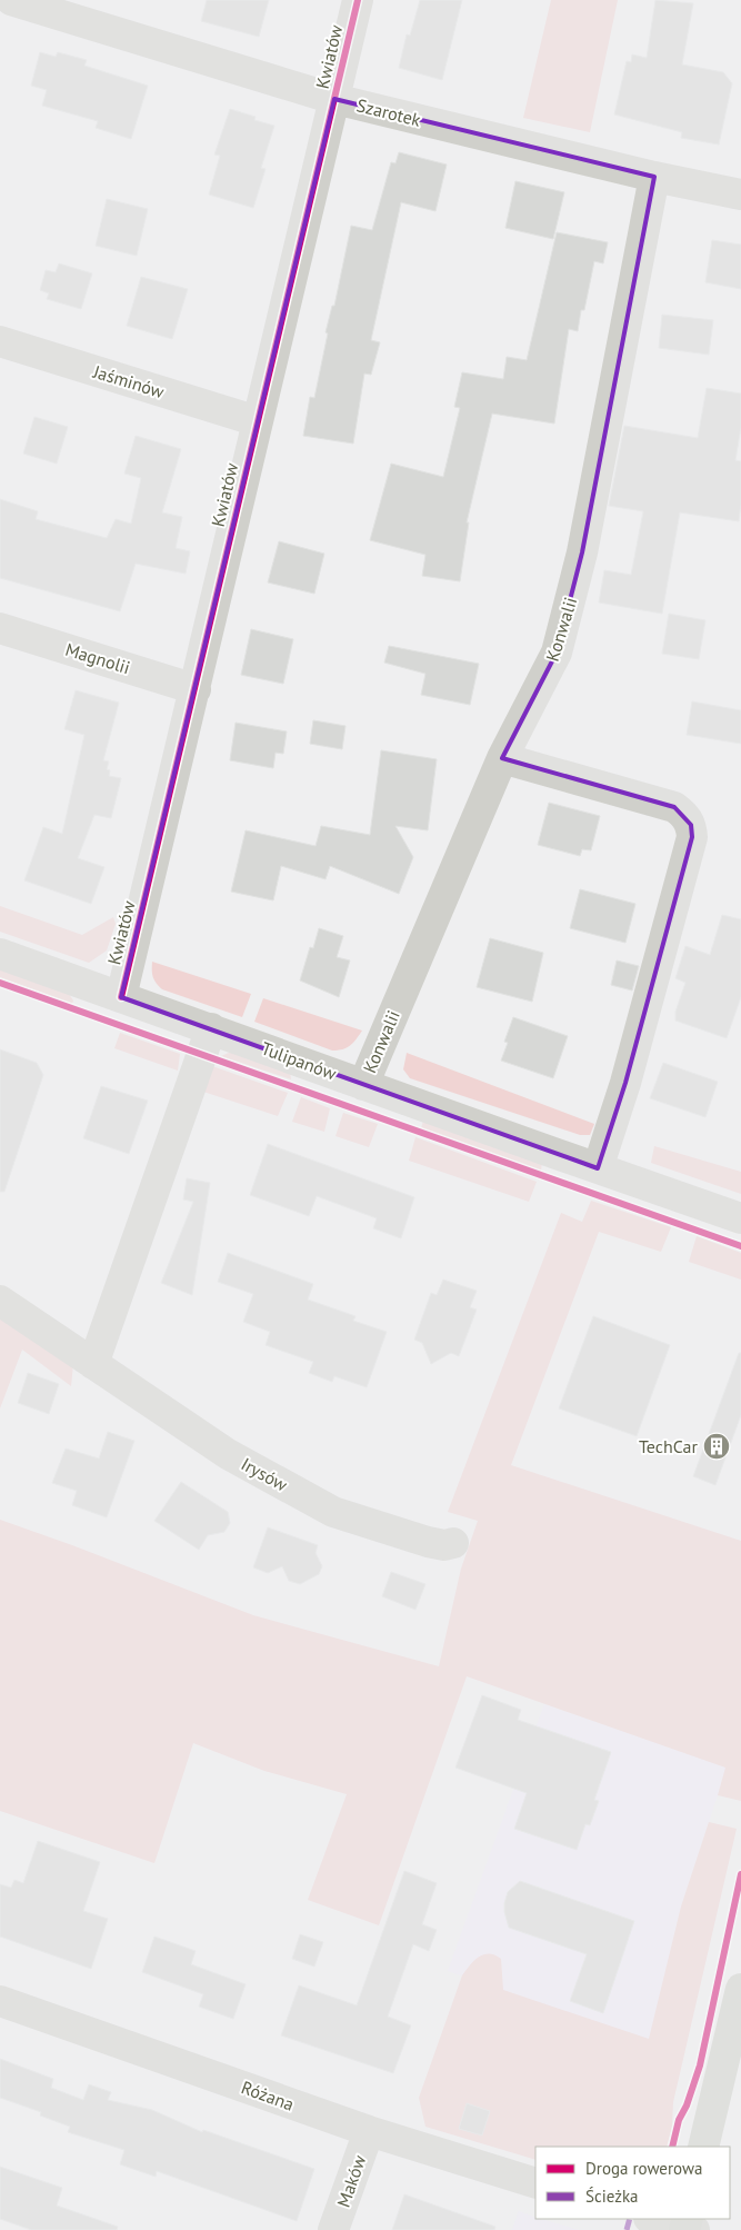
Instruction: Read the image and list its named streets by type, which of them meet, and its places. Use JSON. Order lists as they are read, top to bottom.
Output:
{
  "streets": {
    "street": [
      "Kwiatów",
      "Szarotek",
      "Jaśminów",
      "Konwalii",
      "Magnolii",
      "Tulipanów",
      "Irysów",
      "Różana",
      "Maków"
    ]
  },
  "crossings": [
    ["Kwiatów", "Szarotek"],
    ["Kwiatów", "Jaśminów"],
    ["Kwiatów", "Magnolii"],
    ["Kwiatów", "Tulipanów"],
    ["Szarotek", "Konwalii"],
    ["Konwalii", "Tulipanów"],
    ["Różana", "Maków"]
  ],
  "places": {
    "building": ["TechCar"]
  },
  "legend": ["Droga rowerowa", "Ścieżka"]
}
